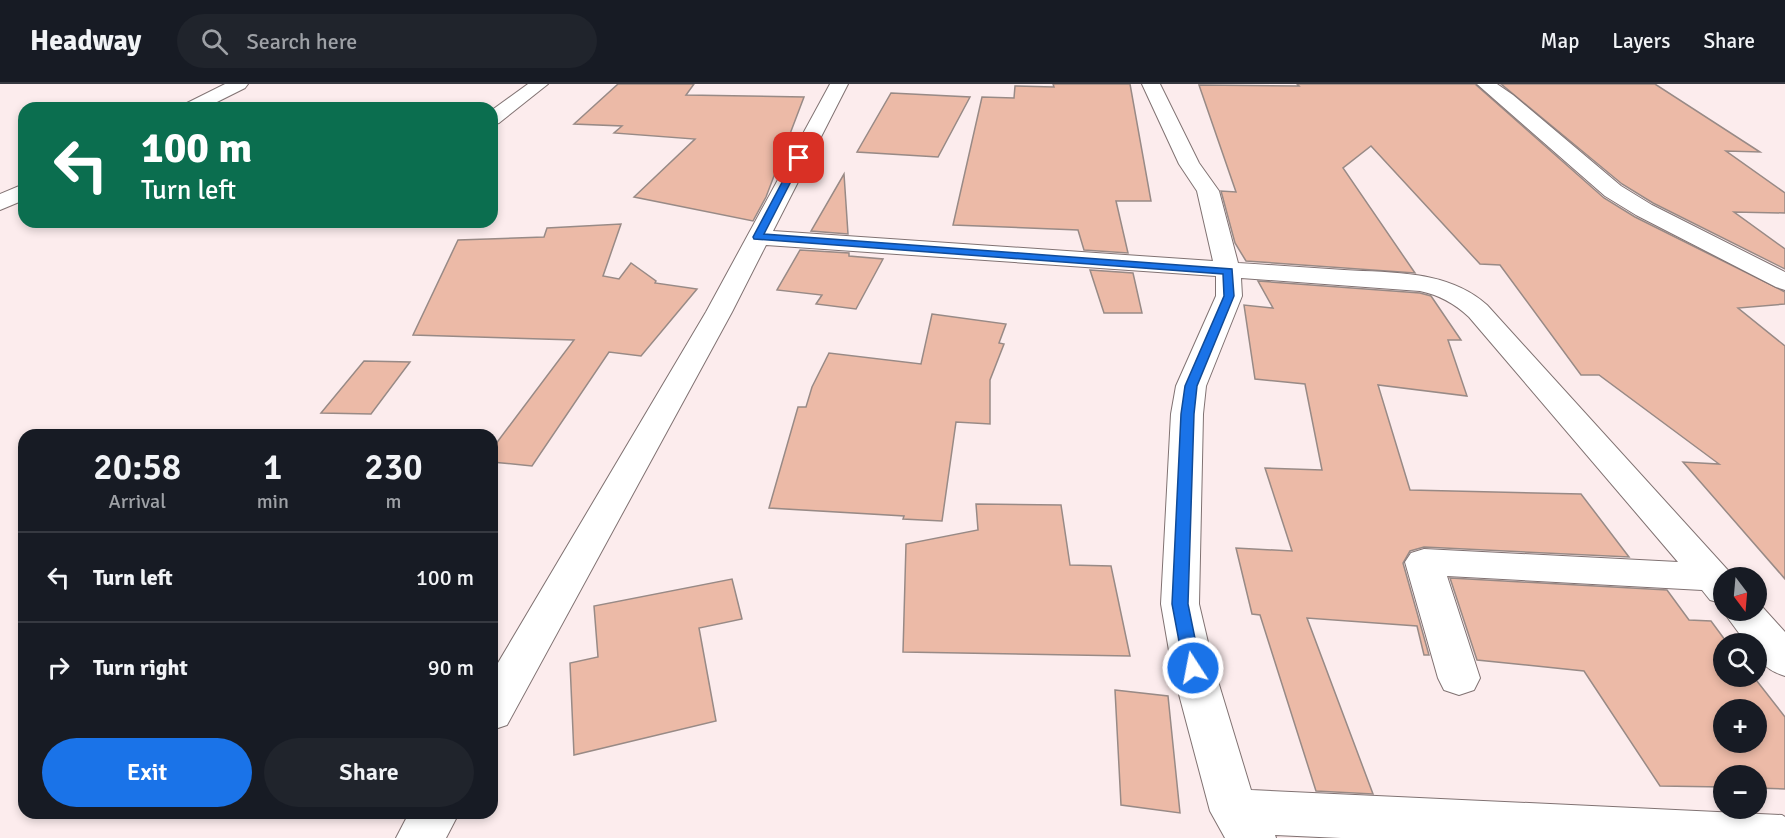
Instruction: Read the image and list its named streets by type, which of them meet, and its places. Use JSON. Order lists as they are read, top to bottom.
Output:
{
  "north": "bottom",
  "page": {
    "header": "Headway",
    "search": "Search here",
    "nav": ["Map", "Layers", "Share"],
    "turn": ["100 m", "Turn left"],
    "eta": [
      "20:58",
      "Arrival",
      "1",
      "min",
      "230",
      "m"
    ],
    "list": [
      {
        "name": "Turn left",
        "value": "100 m"
      },
      {
        "name": "Turn right",
        "value": "90 m"
      }
    ],
    "map_buttons": ["+", "−"],
    "buttons": ["Exit", "Share"]
  }
}
